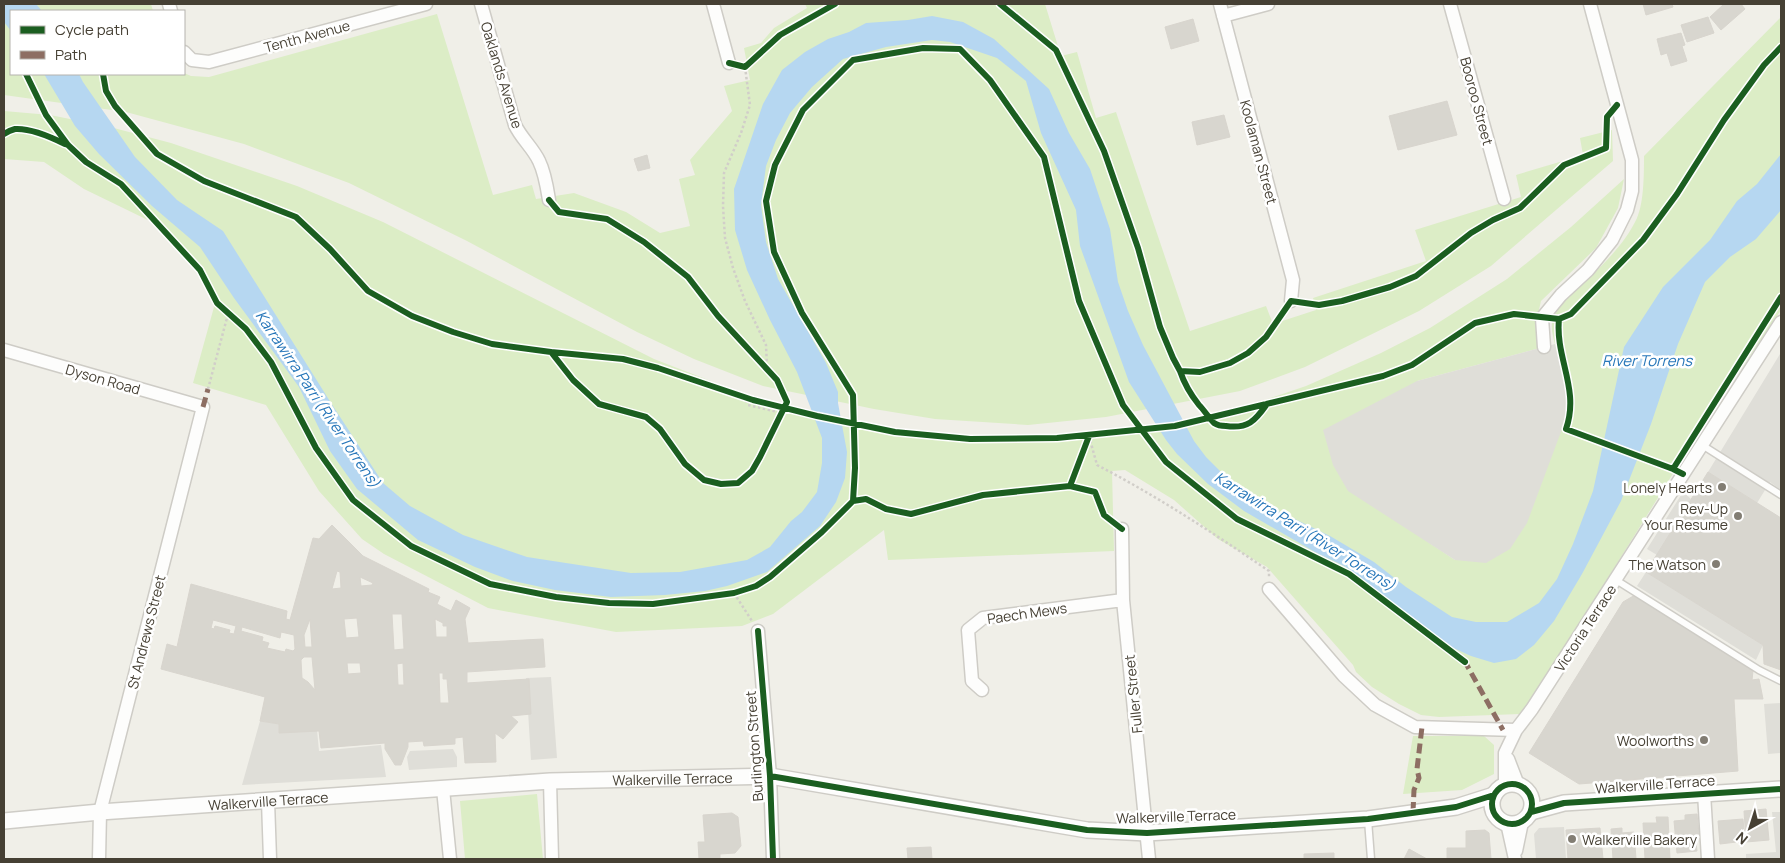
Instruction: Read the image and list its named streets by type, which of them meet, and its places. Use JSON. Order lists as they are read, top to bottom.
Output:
{
  "streets": {
    "street": [
      "Tenth Avenue",
      "Oaklands Avenue",
      "Booroo Street",
      "Koolaman Street",
      "Dyson Road",
      "Paech Mews",
      "Victoria Terrace",
      "St Andrews Street",
      "Fuller Street",
      "Burlington Street",
      "Walkerville Terrace"
    ]
  },
  "crossings": [
    ["Dyson Road", "St Andrews Street"],
    ["Paech Mews", "Fuller Street"],
    ["Victoria Terrace", "Walkerville Terrace"],
    ["St Andrews Street", "Walkerville Terrace"],
    ["Fuller Street", "Walkerville Terrace"],
    ["Burlington Street", "Walkerville Terrace"]
  ],
  "water": ["River Torrens", "Karrawirra Parri (River Torrens)"],
  "places": [
    "Lonely Hearts",
    "Rev-Up Your Resume",
    "The Watson",
    "Woolworths",
    "Walkerville Bakery"
  ],
  "legend": ["Cycle path", "Path"],
  "north": "bottom left"
}
